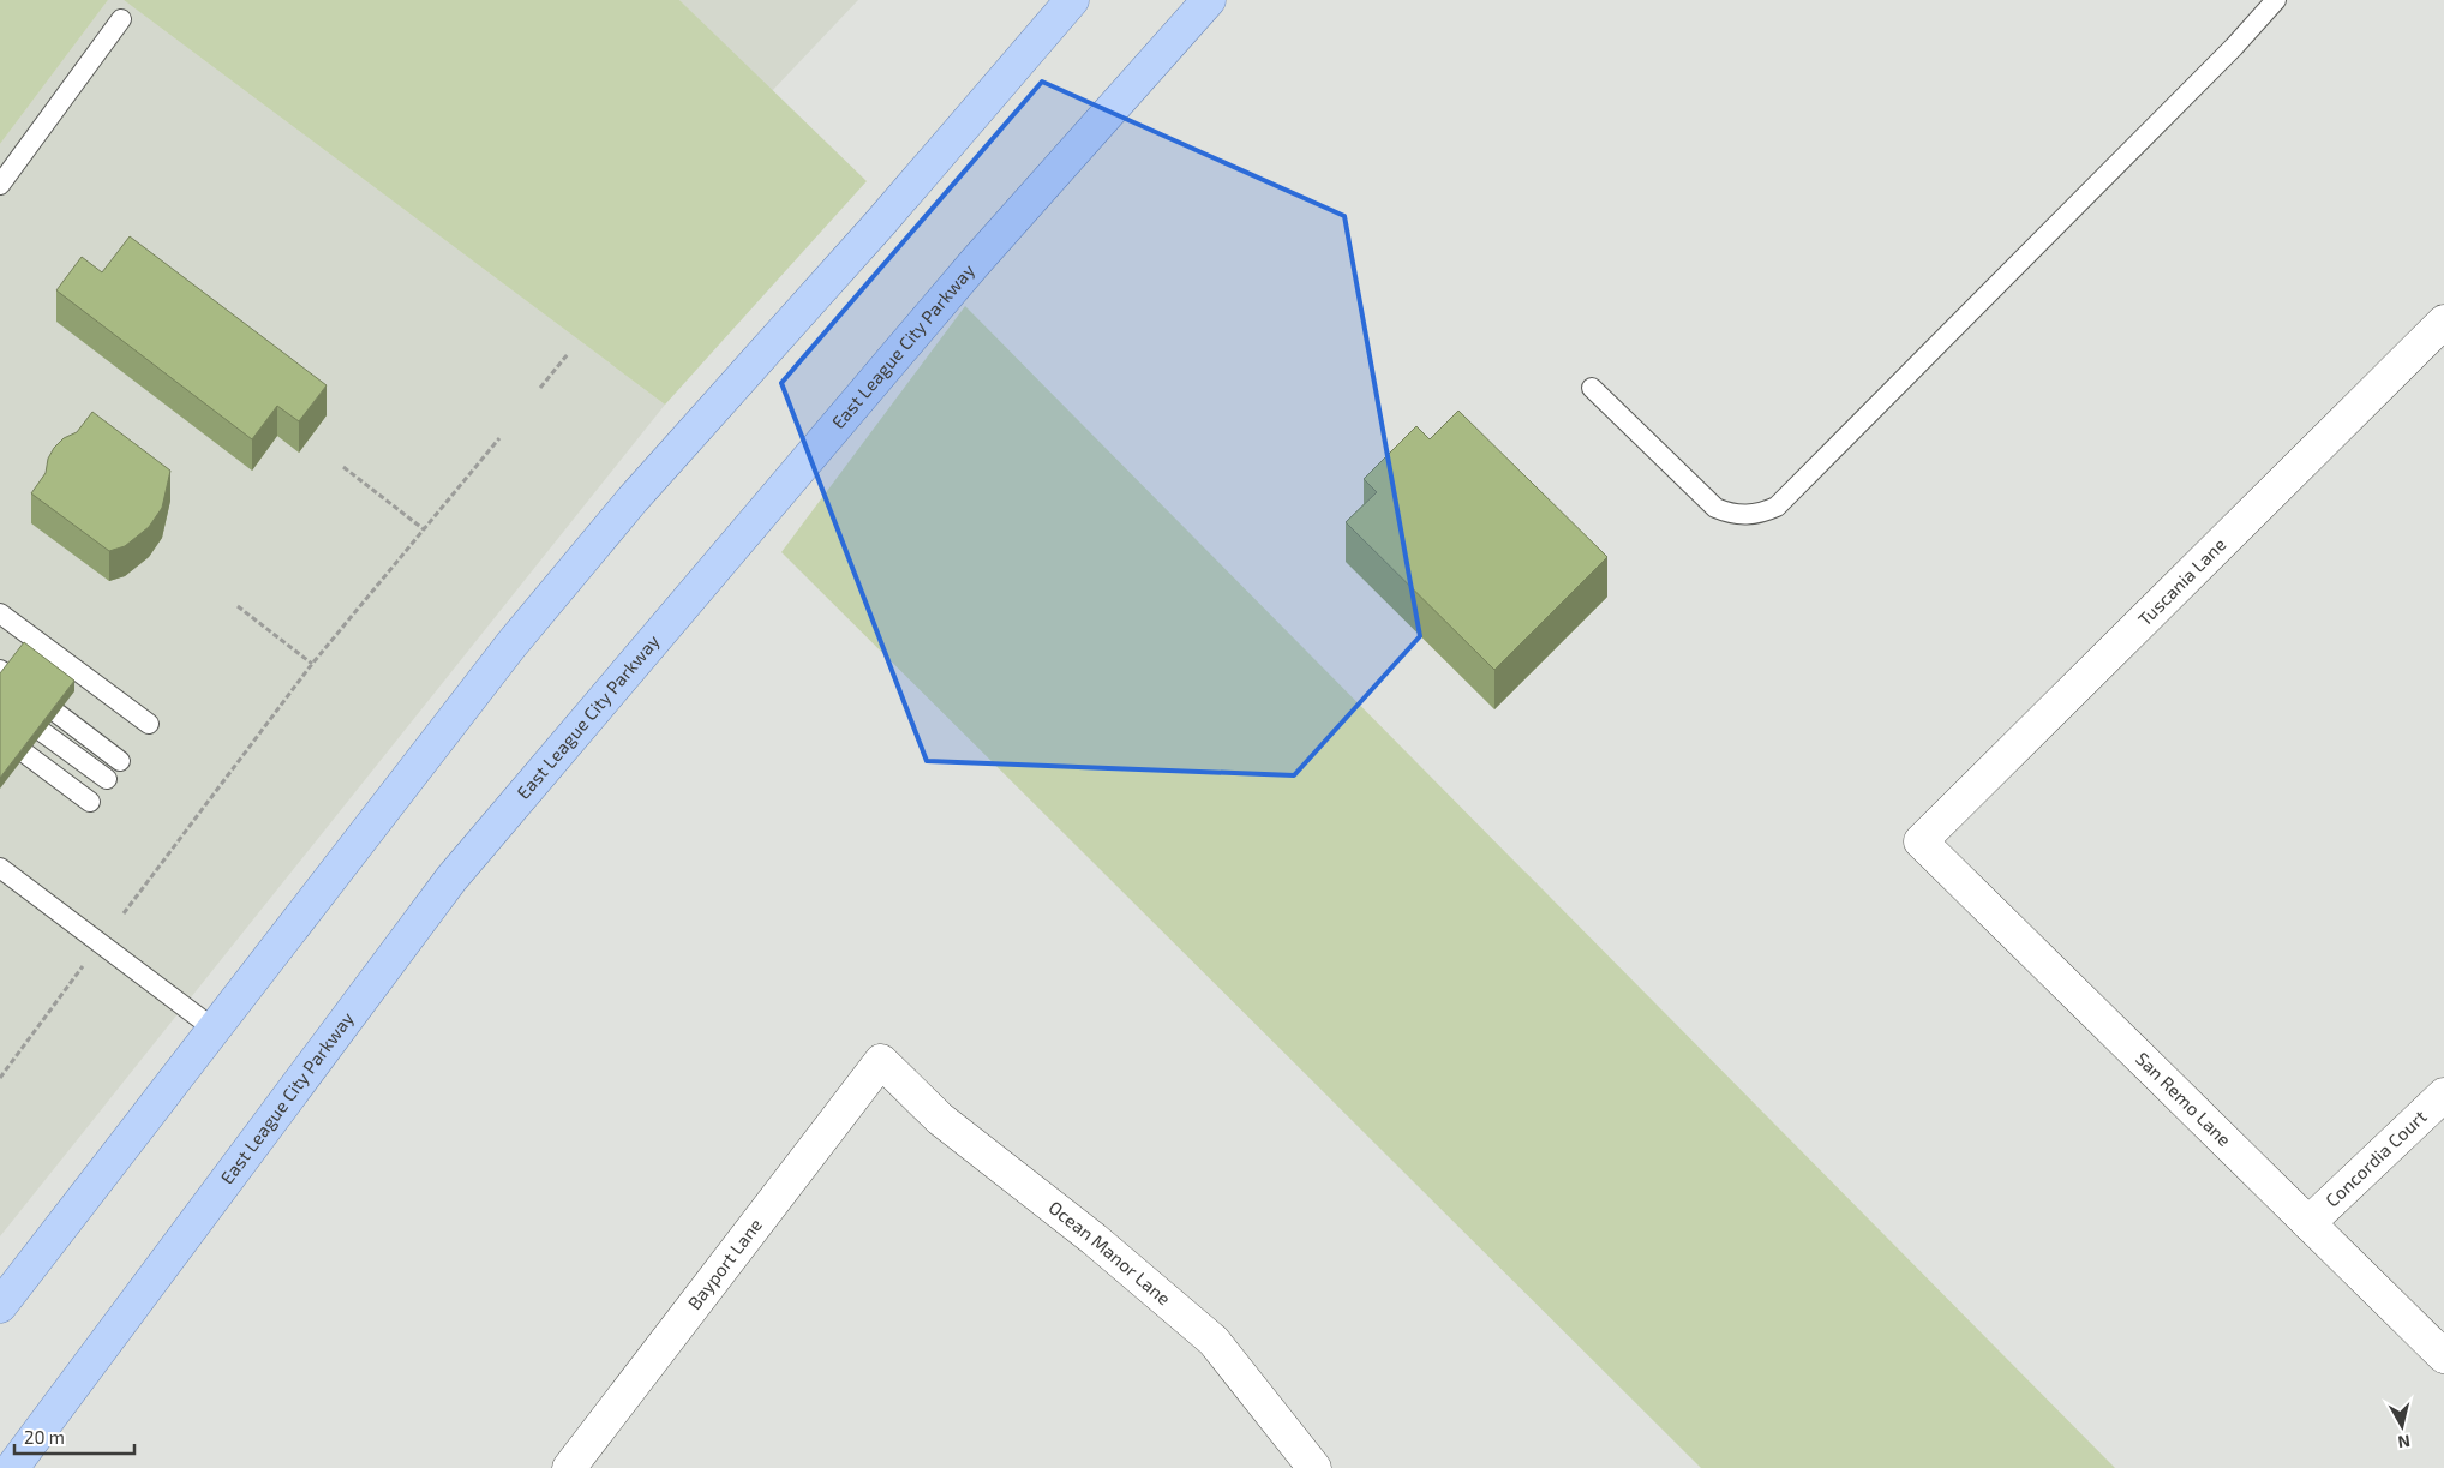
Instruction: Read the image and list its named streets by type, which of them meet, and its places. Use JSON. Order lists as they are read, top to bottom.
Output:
{
  "streets": {
    "main road": ["East League City Parkway"],
    "street": [
      "Tuscania Lane",
      "San Remo Lane",
      "Concordia Court",
      "Ocean Manor Lane",
      "Bayport Lane"
    ]
  },
  "crossings": [
    ["Tuscania Lane", "San Remo Lane"],
    ["San Remo Lane", "Concordia Court"],
    ["Ocean Manor Lane", "Bayport Lane"]
  ],
  "scale_bar": "20 m",
  "north": "bottom"
}
